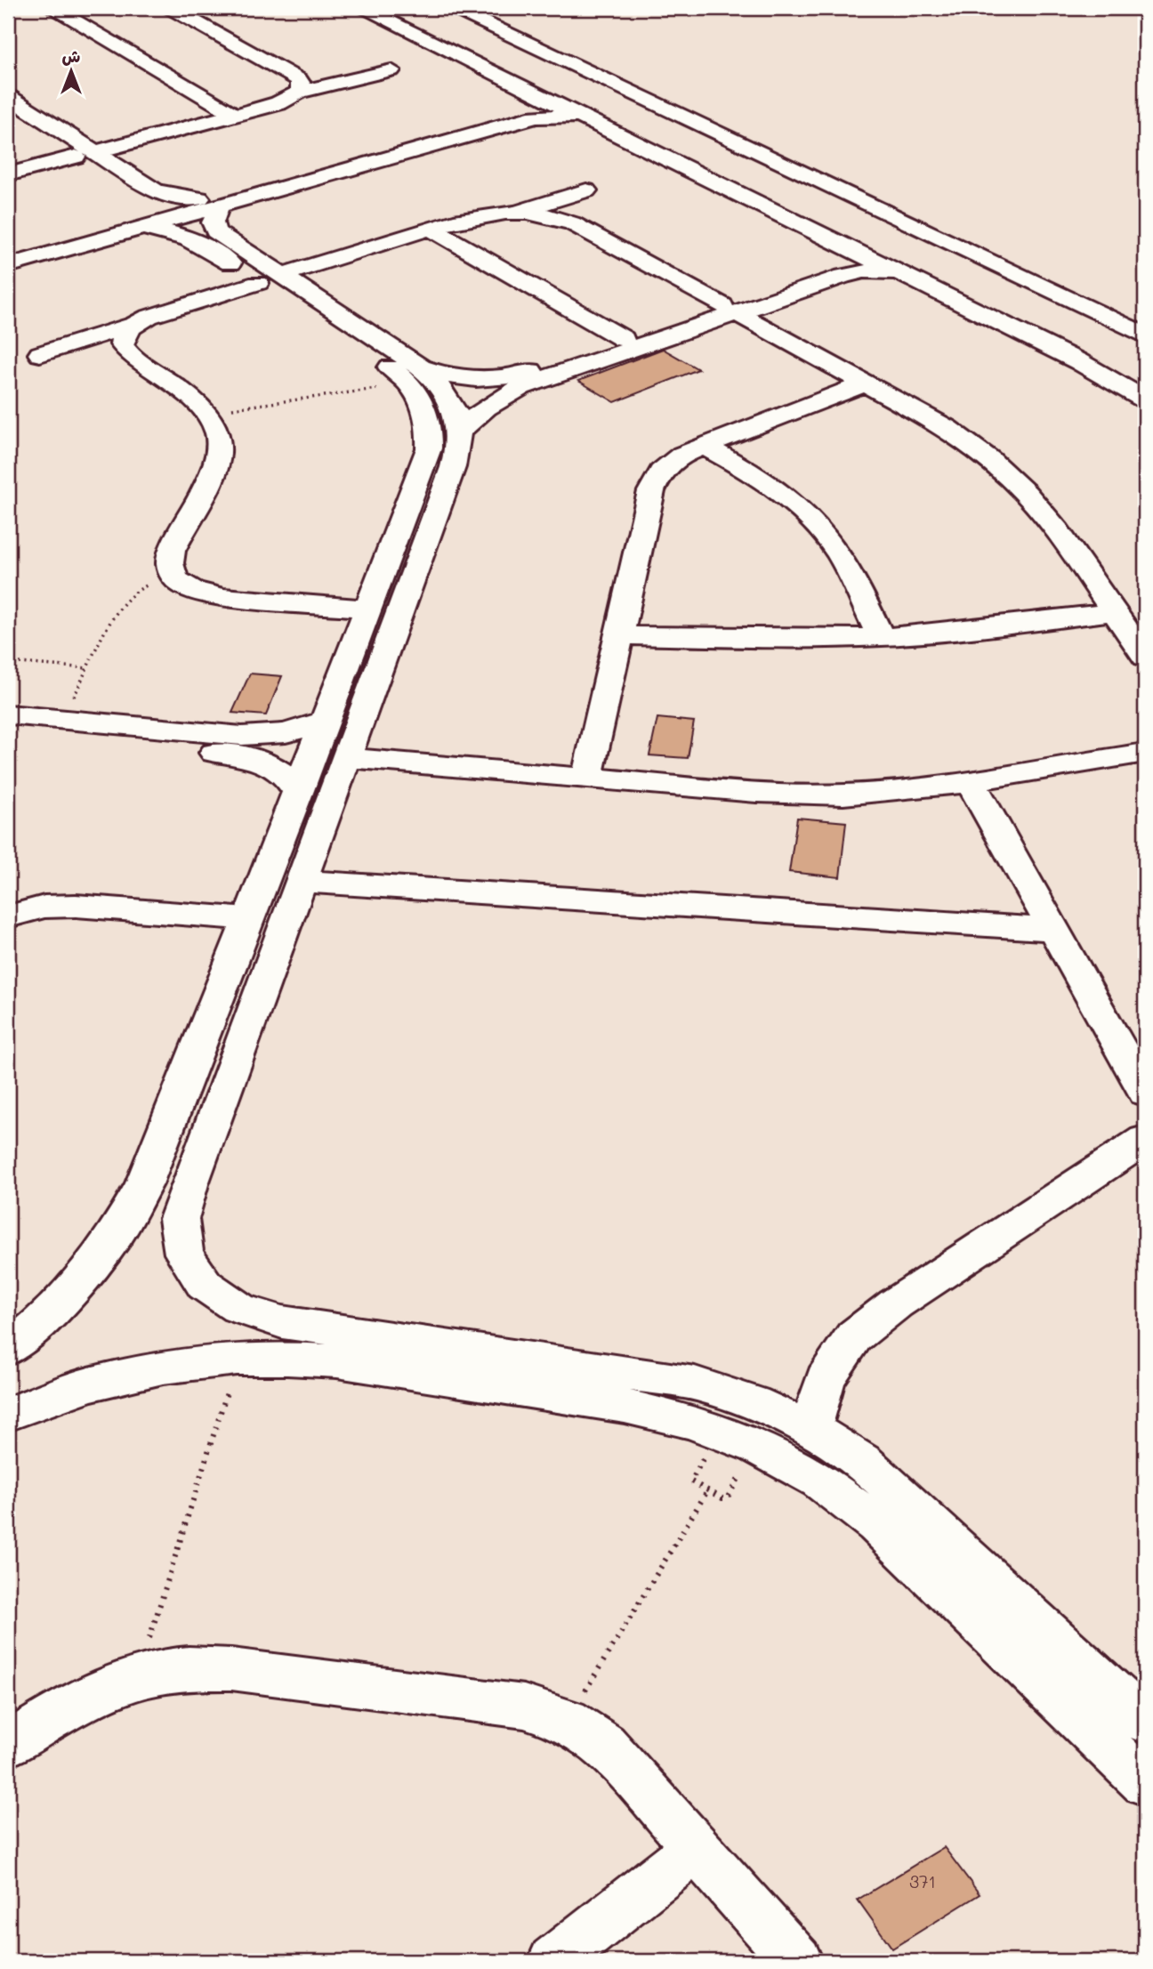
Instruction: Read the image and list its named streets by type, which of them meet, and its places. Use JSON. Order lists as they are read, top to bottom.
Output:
{
  "house_numbers": ["371"],
  "north": "top"
}
